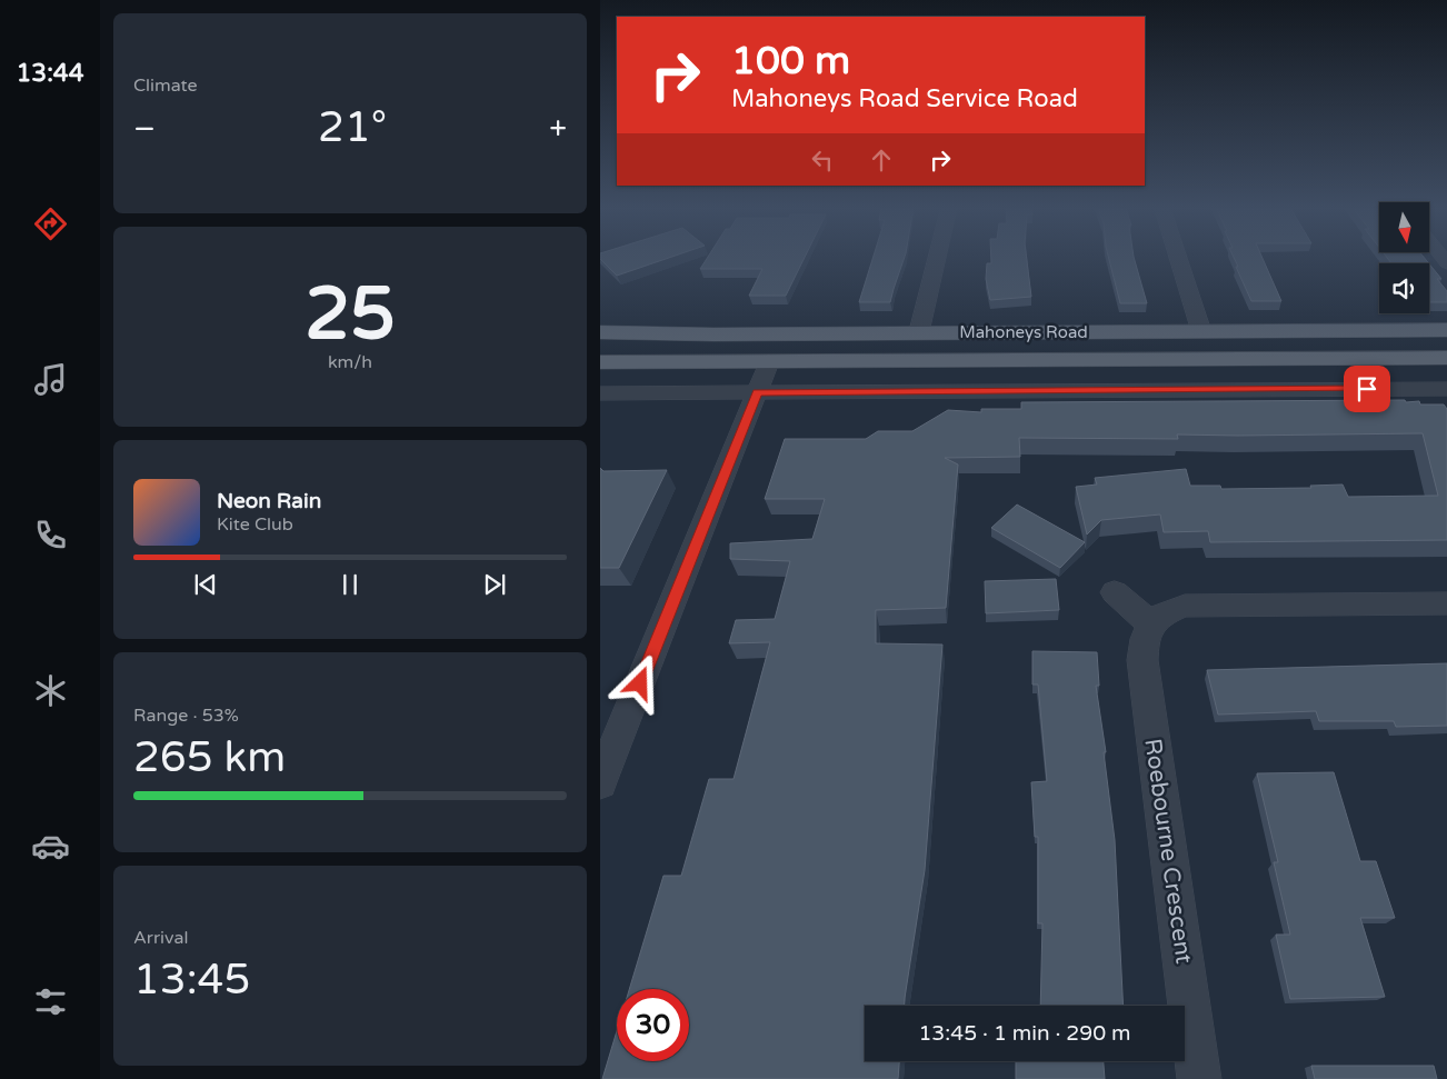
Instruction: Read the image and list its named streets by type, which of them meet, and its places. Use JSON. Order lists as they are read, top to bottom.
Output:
{
  "streets": {
    "main road": ["Mahoneys Road"],
    "street": ["Roebourne Crescent"]
  },
  "north": "bottom",
  "page": {
    "tabs": "13:44",
    "tile": [
      "Climate",
      ["25", "km/h"],
      ["Range · 53%", "265 km"],
      ["Arrival", "13:45"]
    ],
    "turn": ["100 m", "Mahoneys Road Service Road"],
    "heat": ["−", "21°", "+"],
    "song": ["Neon Rain", "Kite Club"],
    "limit": "30",
    "trip": "13:45 · 1 min · 290 m"
  }
}
